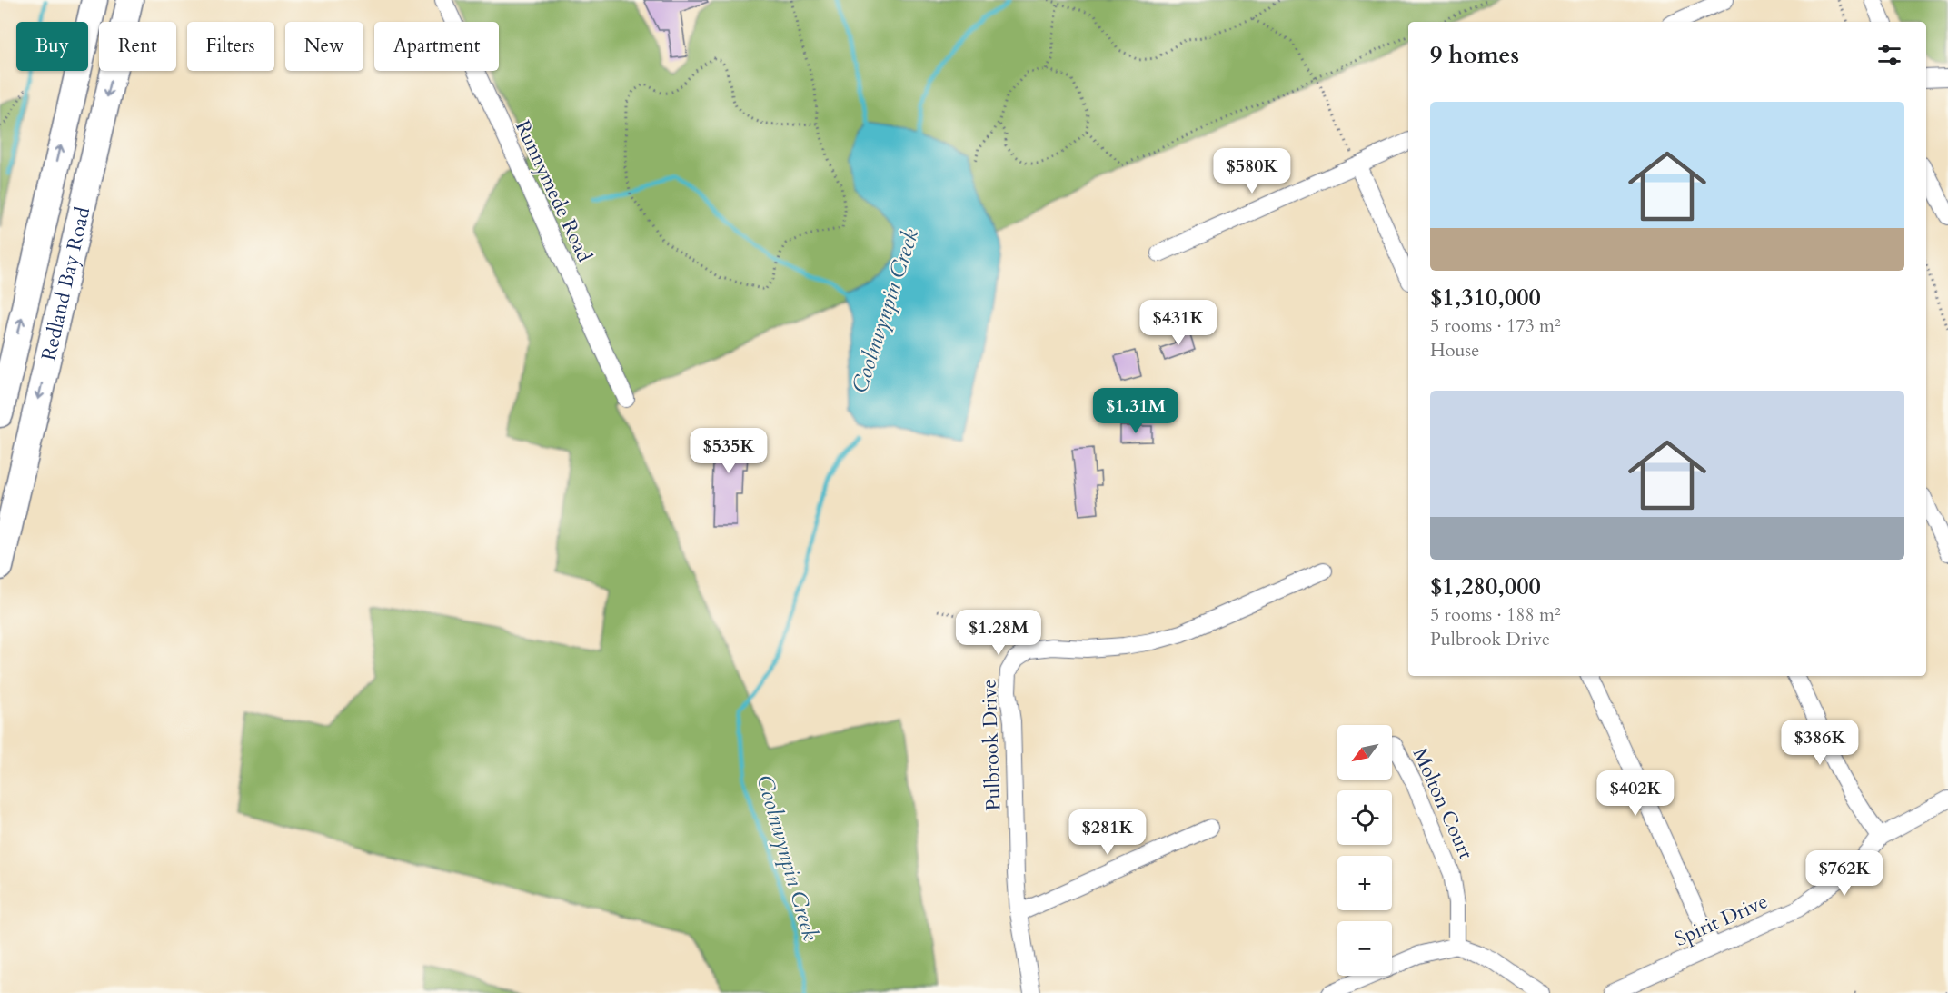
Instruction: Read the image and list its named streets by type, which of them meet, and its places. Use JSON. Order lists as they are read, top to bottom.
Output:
{
  "streets": {
    "main road": ["Redland Bay Road"],
    "street": [
      "Runnymede Road",
      "Pulbrook Drive",
      "Molton Court",
      "Spirit Drive"
    ]
  },
  "water": ["Coolnwynpin Creek"],
  "north": "bottom left",
  "page": {
    "chip": [
      "Buy",
      "Rent",
      "Filters",
      "New",
      "Apartment"
    ],
    "heading": "9 homes",
    "list": [
      {
        "name": "$1,310,000",
        "note": "5 rooms · 173 m² · House"
      },
      {
        "name": "$1,280,000",
        "note": "5 rooms · 188 m² · Pulbrook Drive"
      }
    ],
    "price": [
      "$580K",
      "$431K",
      "$1.31M",
      "$535K",
      "$1.28M",
      "$386K",
      "$402K",
      "$281K",
      "$762K"
    ],
    "map_buttons": ["+", "−"]
  }
}
